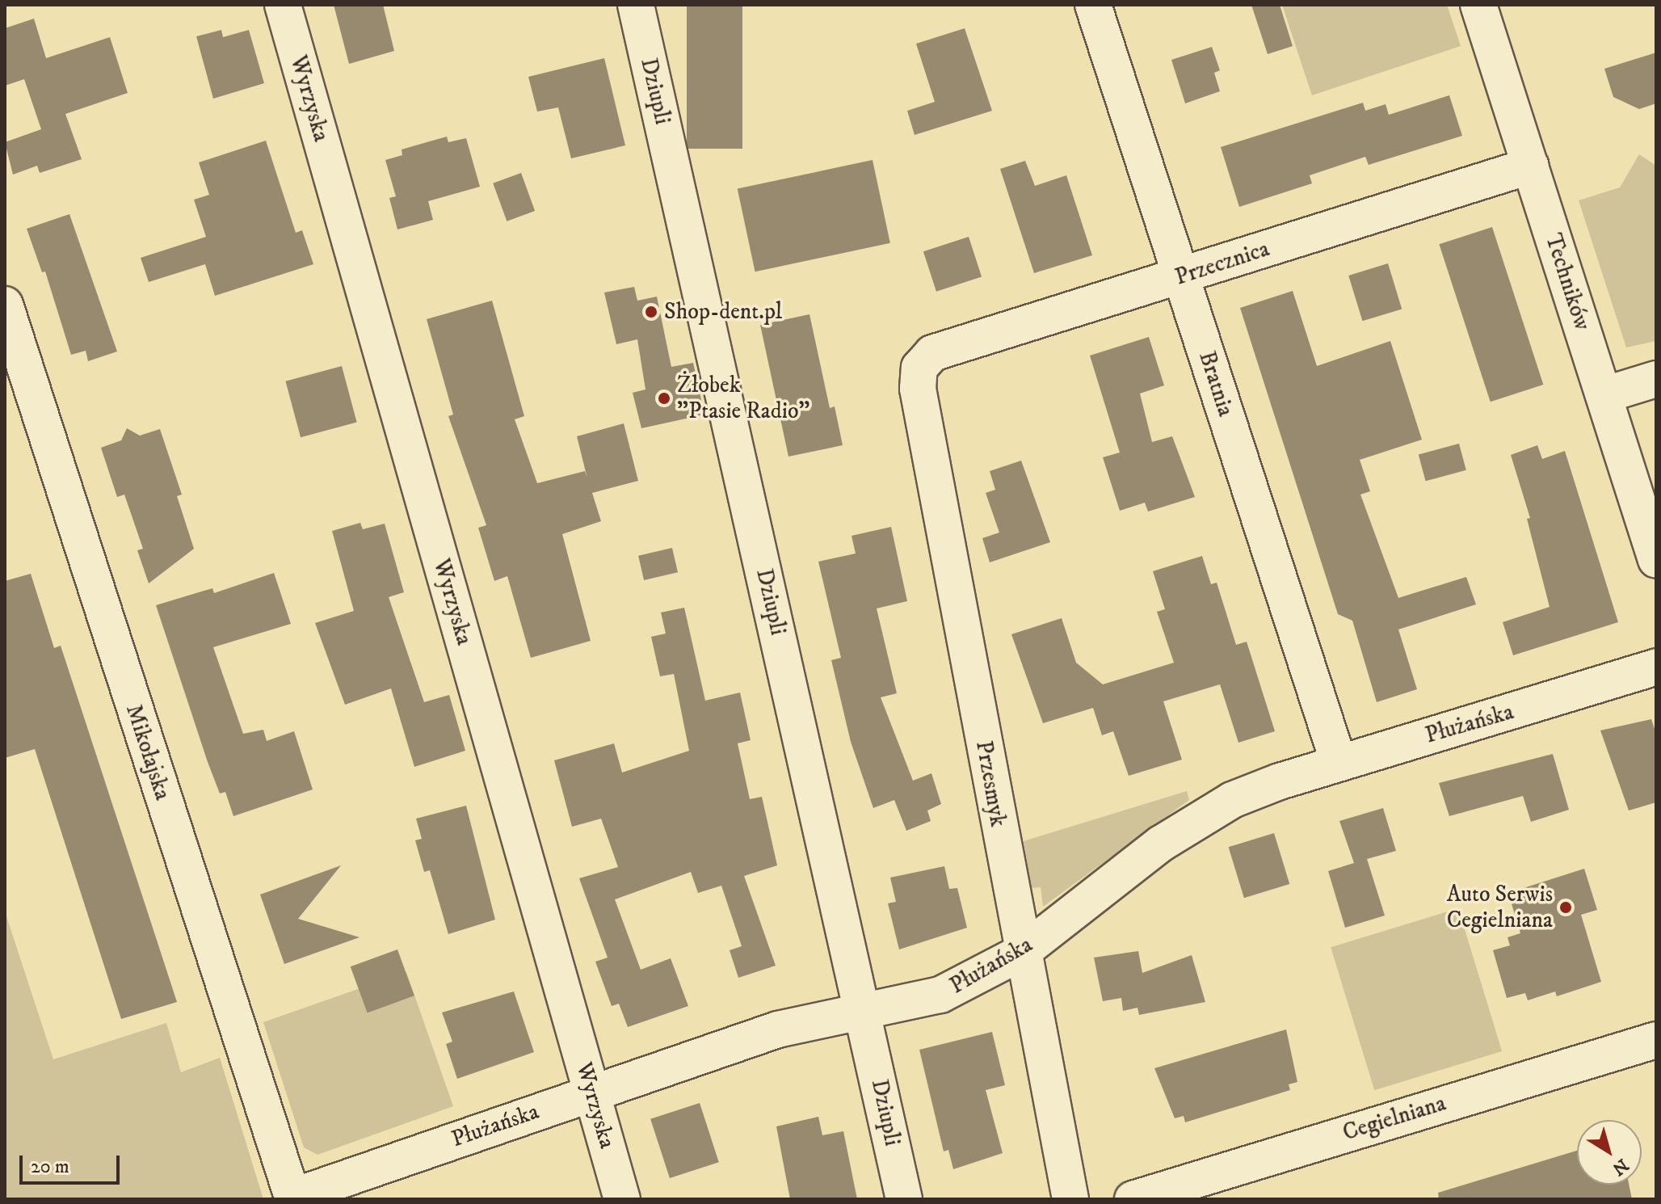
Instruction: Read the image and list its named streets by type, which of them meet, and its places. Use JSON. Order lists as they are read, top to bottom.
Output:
{
  "streets": {
    "street": [
      "Dziupli",
      "Wyrzyska",
      "Przecznica",
      "Techników",
      "Bratnia",
      "Płużańska",
      "Mikołajska",
      "Przesmyk",
      "Cegielniana"
    ]
  },
  "crossings": [
    ["Dziupli", "Płużańska"],
    ["Wyrzyska", "Płużańska"],
    ["Przecznica", "Techników"],
    ["Przecznica", "Bratnia"],
    ["Przecznica", "Przesmyk"],
    ["Bratnia", "Płużańska"],
    ["Płużańska", "Mikołajska"],
    ["Płużańska", "Przesmyk"]
  ],
  "places": ["Shop-dent.pl", "Żłobek \"Ptasie Radio\"", "Auto Serwis Cegielniana"],
  "scale_bar": "20 m",
  "north": "bottom right"
}
